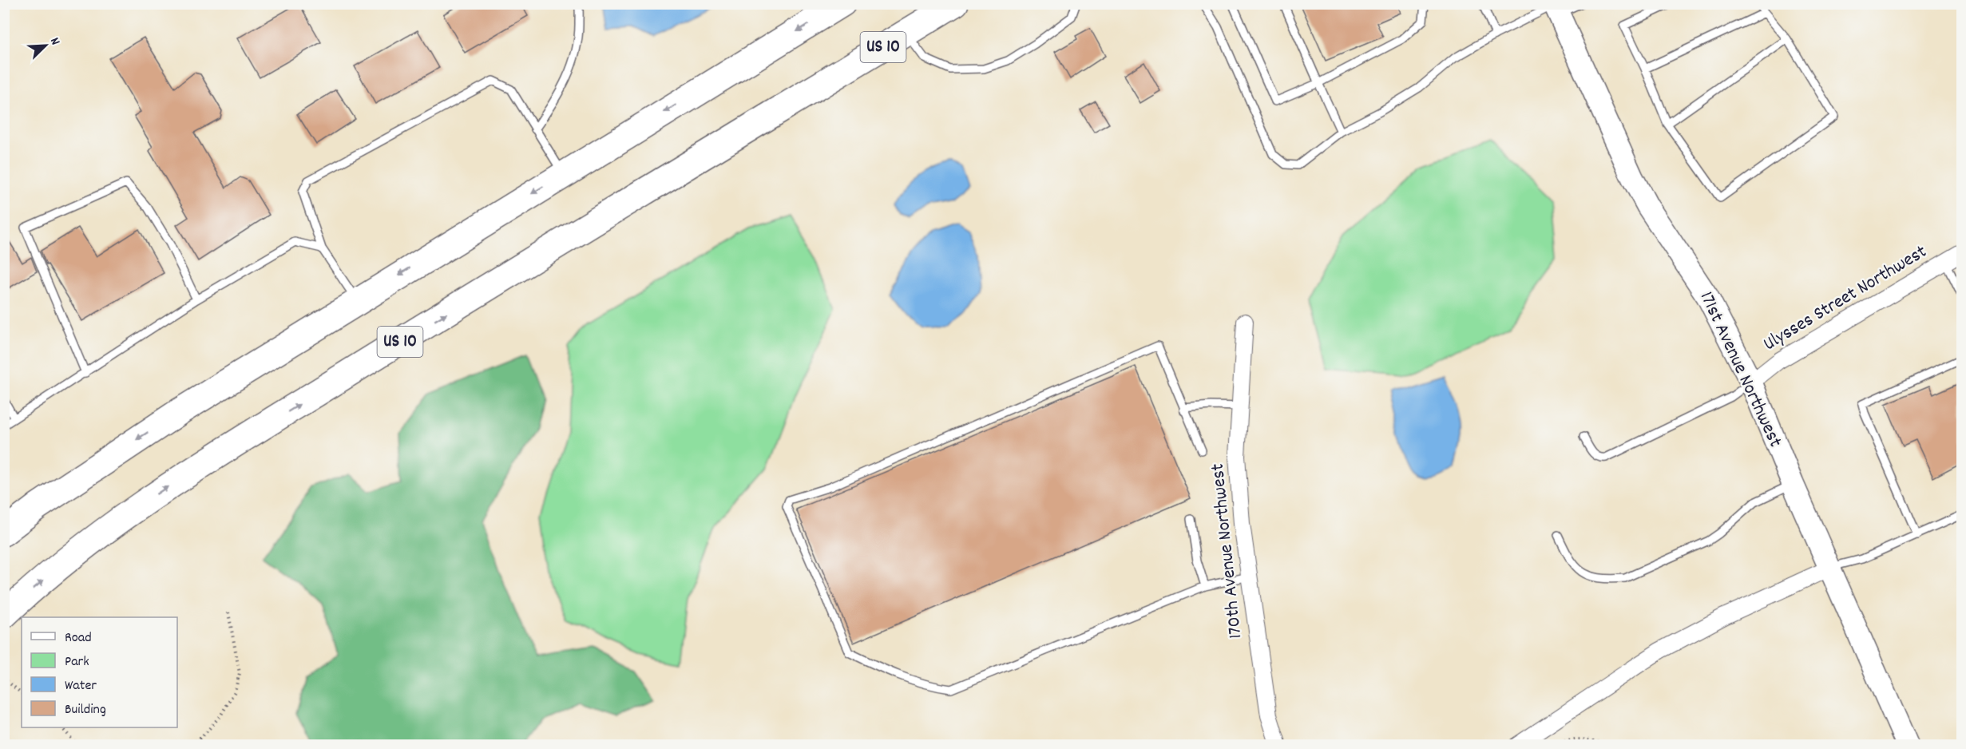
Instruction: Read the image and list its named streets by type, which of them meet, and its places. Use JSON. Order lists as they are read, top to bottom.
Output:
{
  "streets": {
    "highway": ["US 10"],
    "street": ["Ulysses Street Northwest", "171st Avenue Northwest", "170th Avenue Northwest"]
  },
  "crossings": [
    ["Ulysses Street Northwest", "171st Avenue Northwest"]
  ],
  "legend": [
    "Road",
    "Park",
    "Water",
    "Building"
  ],
  "north": "top right"
}
